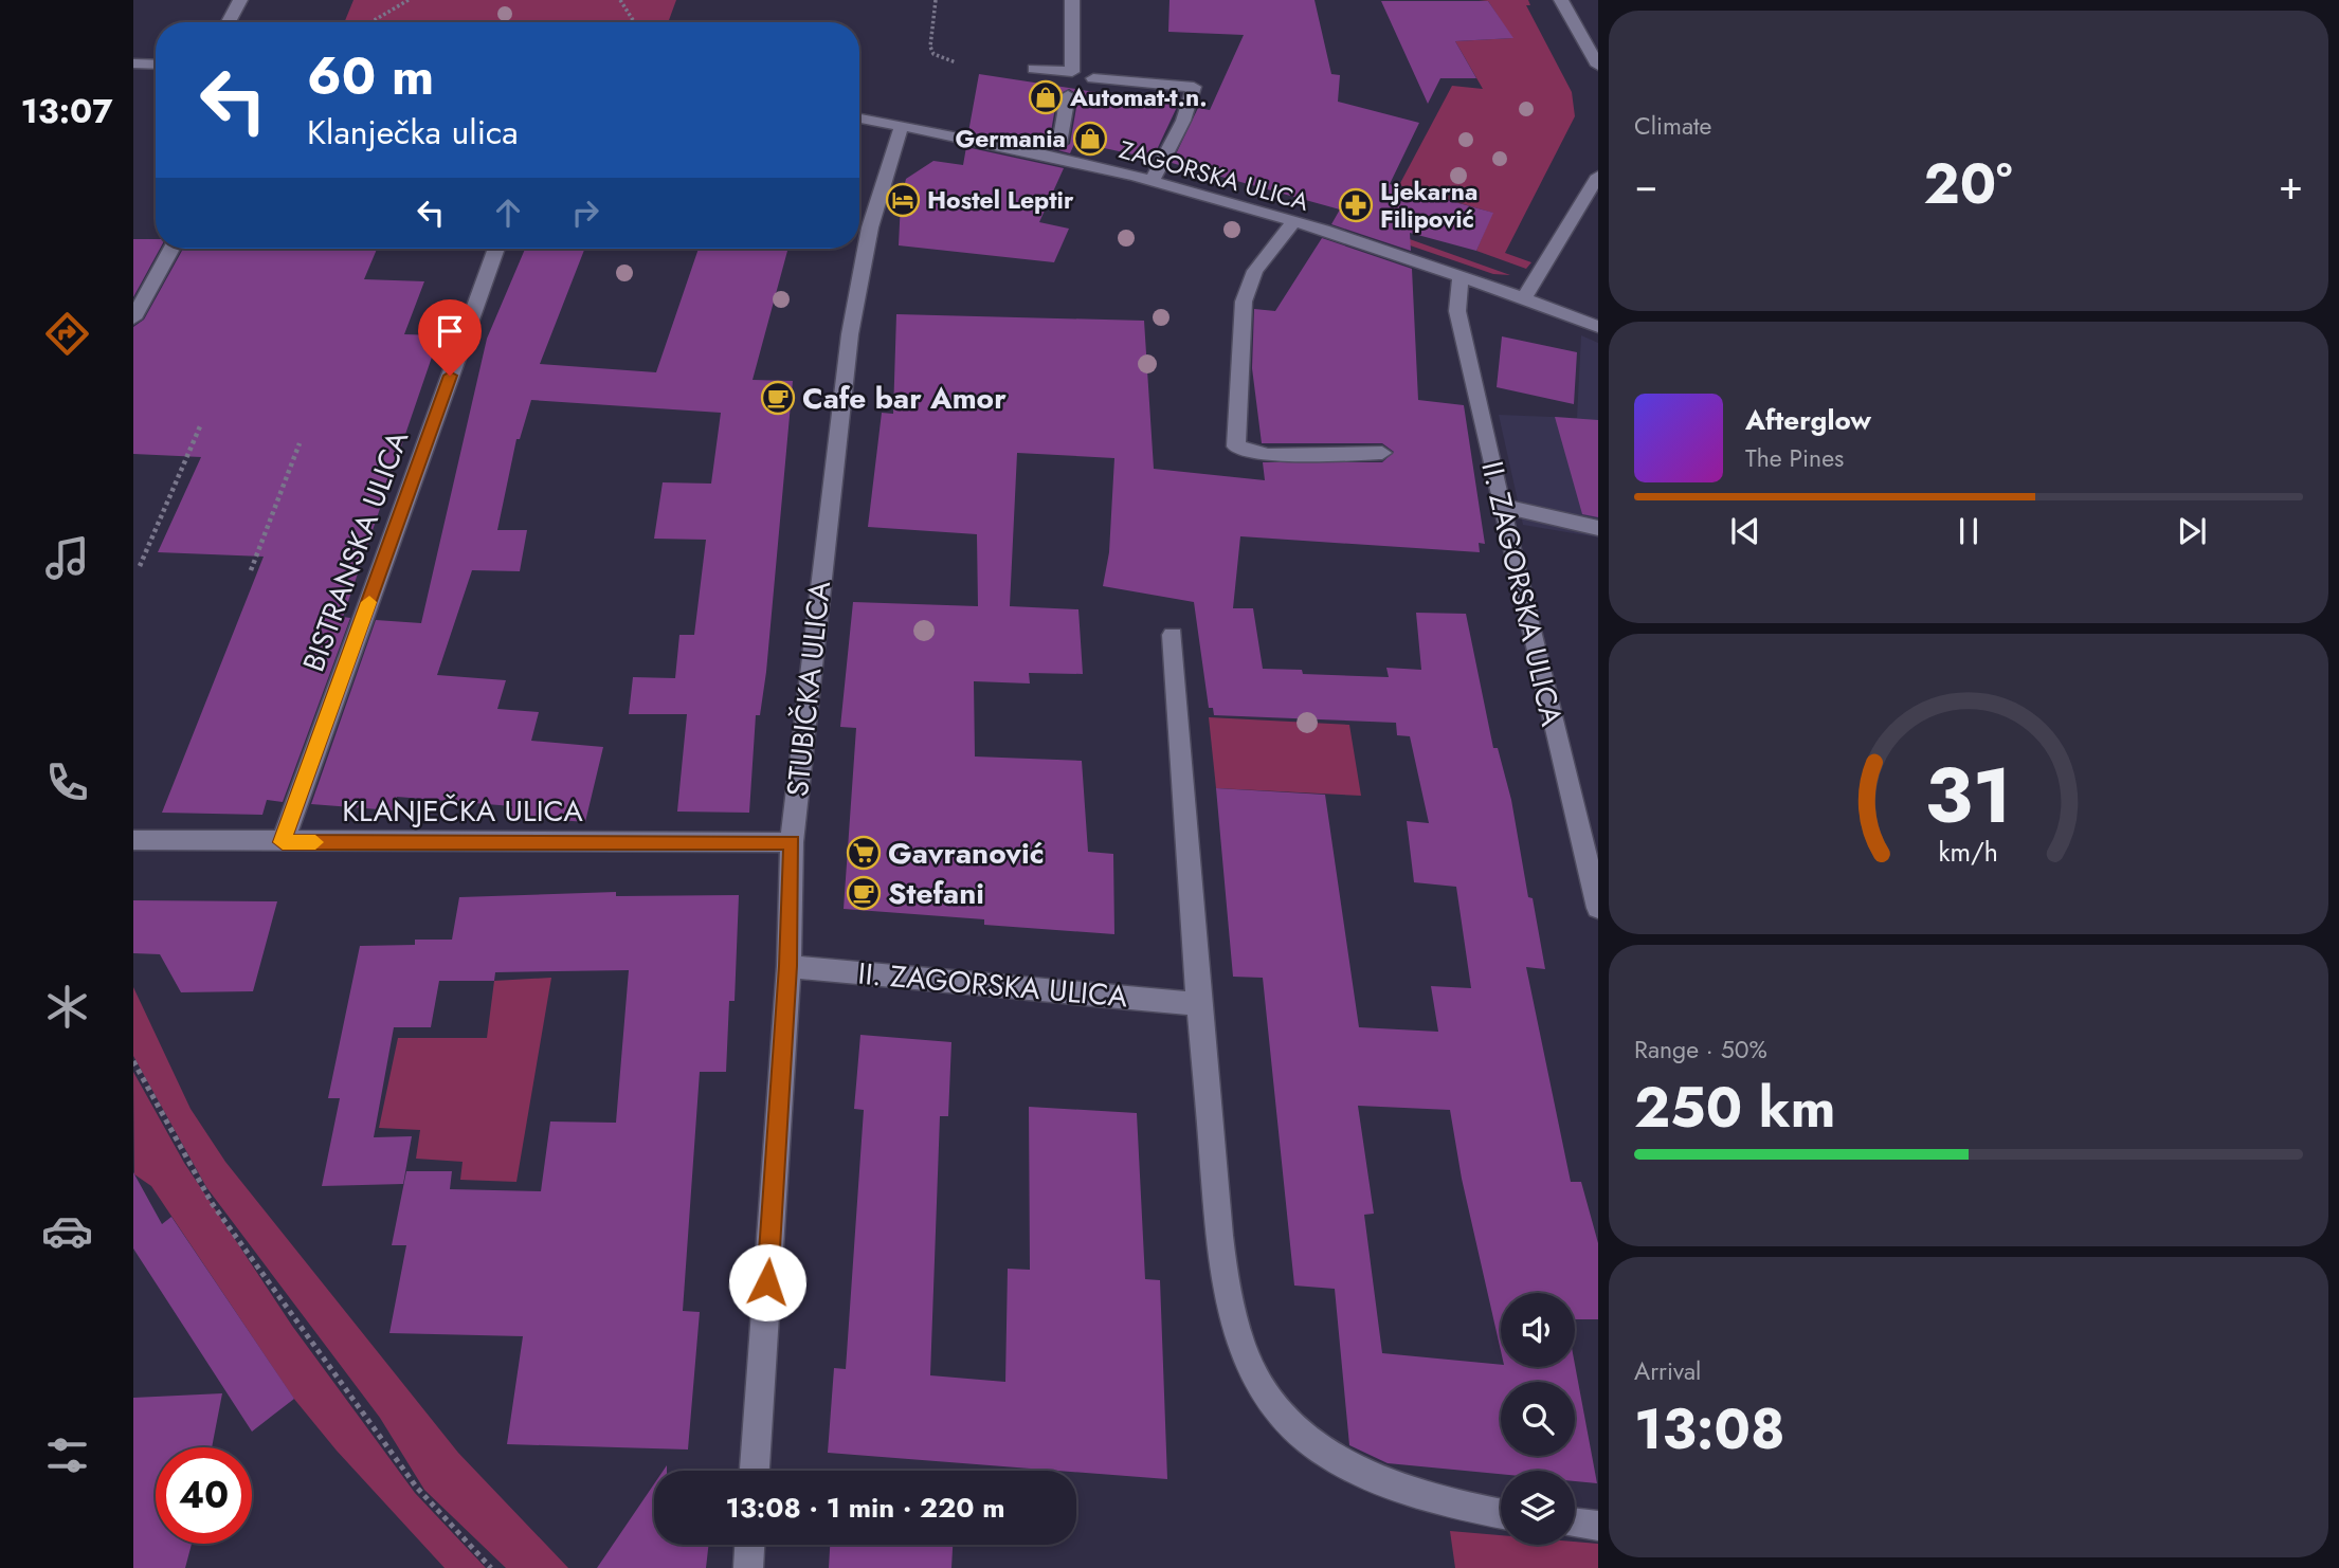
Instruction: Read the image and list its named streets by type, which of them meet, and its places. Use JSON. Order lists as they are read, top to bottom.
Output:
{
  "streets": {
    "street": [
      "ZAGORSKA ULICA",
      "BISTRANSKA ULICA",
      "II. ZAGORSKA ULICA",
      "STUBIČKA ULICA",
      "KLANJEČKA ULICA"
    ]
  },
  "crossings": [
    ["ZAGORSKA ULICA", "II. ZAGORSKA ULICA"],
    ["ZAGORSKA ULICA", "STUBIČKA ULICA"],
    ["BISTRANSKA ULICA", "KLANJEČKA ULICA"],
    ["II. ZAGORSKA ULICA", "STUBIČKA ULICA"],
    ["STUBIČKA ULICA", "KLANJEČKA ULICA"]
  ],
  "places": {
    "shop": ["Automat-t.n.", "Germania"],
    "hotel": ["Hostel Leptir"],
    "pharmacy": ["Ljekarna Filipović"],
    "cafe": ["Cafe bar Amor", "Stefani"],
    "supermarket": ["Gavranović"]
  },
  "page": {
    "tabs": "13:07",
    "tile": [
      "Climate",
      ["Range · 50%", "250 km"],
      ["Arrival", "13:08"]
    ],
    "turn": ["60 m", "Klanječka ulica"],
    "heat": ["−", "20°", "+"],
    "song": ["Afterglow", "The Pines"],
    "limit": "40",
    "trip": "13:08 · 1 min · 220 m",
    "gauge": ["31", "km/h"]
  }
}
